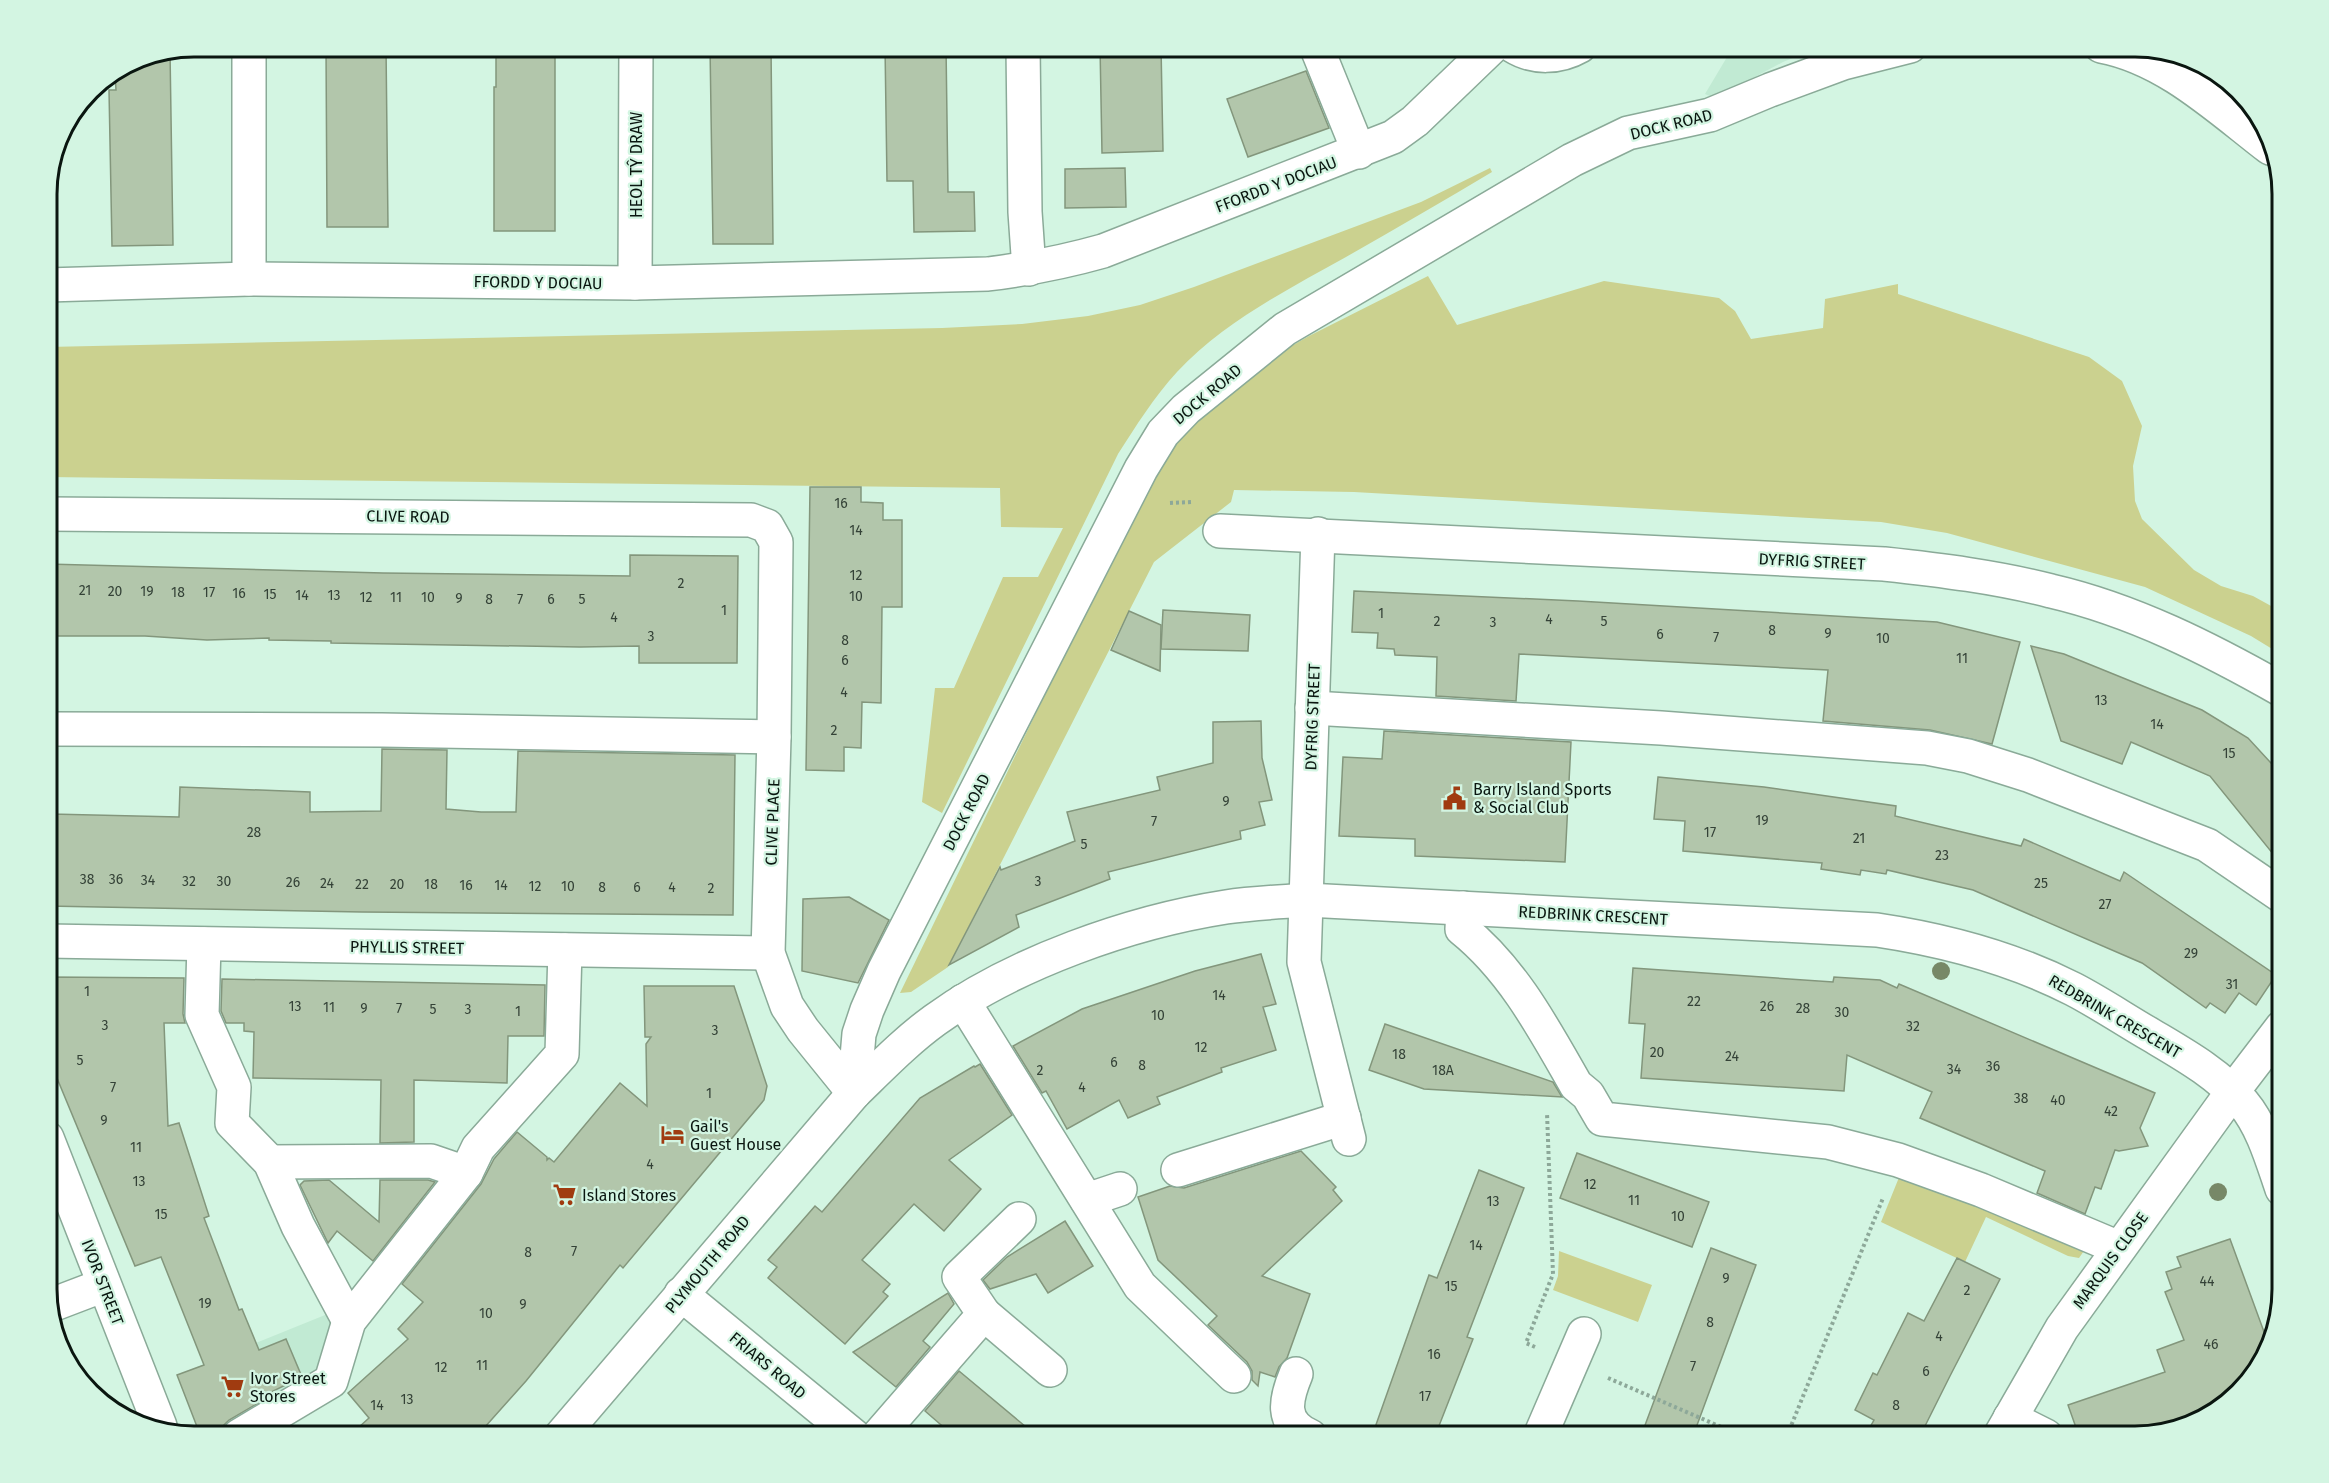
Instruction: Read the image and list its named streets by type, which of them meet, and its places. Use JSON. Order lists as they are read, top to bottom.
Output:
{
  "streets": {
    "street": [
      "DOCK ROAD",
      "HEOL TŶ DRAW",
      "FFORDD Y DOCIAU",
      "CLIVE ROAD",
      "DYFRIG STREET",
      "CLIVE PLACE",
      "REDBRINK CRESCENT",
      "PHYLLIS STREET",
      "MARQUIS CLOSE",
      "PLYMOUTH ROAD",
      "IVOR STREET",
      "FRIARS ROAD"
    ]
  },
  "crossings": [
    ["DOCK ROAD", "CLIVE PLACE"],
    ["DOCK ROAD", "REDBRINK CRESCENT"],
    ["DOCK ROAD", "PLYMOUTH ROAD"],
    ["HEOL TŶ DRAW", "FFORDD Y DOCIAU"],
    ["CLIVE ROAD", "CLIVE PLACE"],
    ["DYFRIG STREET", "REDBRINK CRESCENT"],
    ["CLIVE PLACE", "REDBRINK CRESCENT"],
    ["CLIVE PLACE", "PHYLLIS STREET"],
    ["CLIVE PLACE", "PLYMOUTH ROAD"],
    ["REDBRINK CRESCENT", "MARQUIS CLOSE"],
    ["REDBRINK CRESCENT", "PLYMOUTH ROAD"],
    ["PLYMOUTH ROAD", "FRIARS ROAD"]
  ],
  "places": {
    "public building": ["Barry Island Sports & Social Club"],
    "hotel": ["Gail's Guest House"],
    "supermarket": ["Island Stores", "Ivor Street Stores"]
  },
  "house_numbers": [
    "16",
    "14",
    "12",
    "2",
    "21",
    "20",
    "19",
    "18",
    "17",
    "16",
    "15",
    "14",
    "13",
    "10",
    "12",
    "11",
    "10",
    "9",
    "8",
    "7",
    "6",
    "5",
    "1",
    "1",
    "4",
    "4",
    "2",
    "5",
    "3",
    "8",
    "9",
    "6",
    "3",
    "7",
    "10",
    "8",
    "11",
    "6",
    "4",
    "13",
    "14",
    "2",
    "15",
    "9",
    "19",
    "7",
    "28",
    "17",
    "21",
    "5",
    "23",
    "38",
    "36",
    "34",
    "32",
    "30",
    "3",
    "26",
    "24",
    "25",
    "22",
    "20",
    "18",
    "16",
    "14",
    "12",
    "10",
    "8",
    "6",
    "4",
    "2",
    "27",
    "29",
    "31",
    "1",
    "14",
    "22",
    "13",
    "26",
    "11",
    "9",
    "7",
    "28",
    "5",
    "3",
    "1",
    "30",
    "10",
    "3",
    "32",
    "3",
    "12",
    "20",
    "18",
    "24",
    "5",
    "6",
    "8",
    "36",
    "34",
    "2",
    "18A",
    "7",
    "4",
    "1",
    "38",
    "40",
    "42",
    "9",
    "11",
    "4",
    "13",
    "12",
    "11",
    "13",
    "15",
    "10",
    "14",
    "7",
    "8",
    "9",
    "44",
    "15",
    "2",
    "19",
    "9",
    "10",
    "8",
    "4",
    "46",
    "16",
    "11",
    "7",
    "12",
    "6",
    "17",
    "13",
    "14",
    "8"
  ]
}
